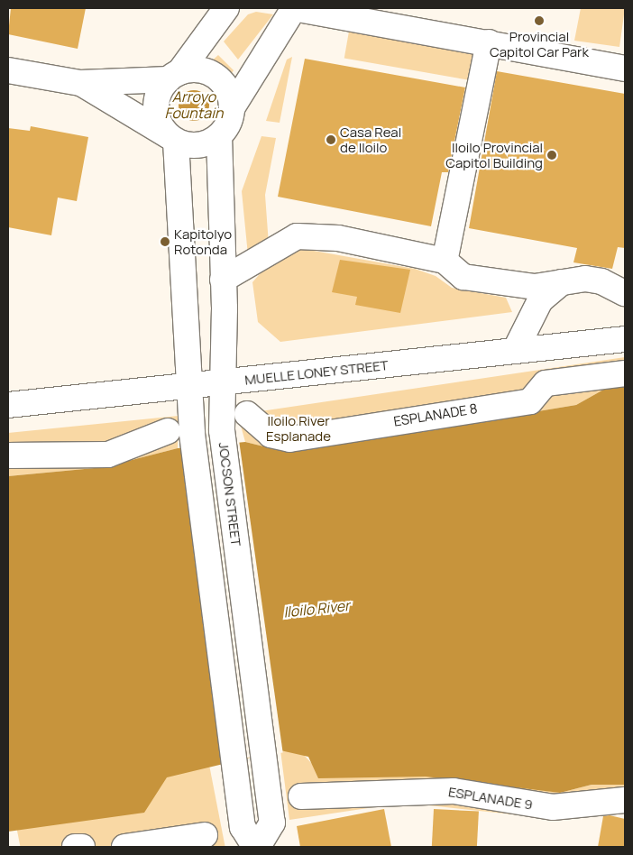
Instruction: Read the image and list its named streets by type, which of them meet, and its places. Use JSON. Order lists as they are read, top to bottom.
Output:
{
  "streets": {
    "main road": [
      "MUELLE LONEY STREET",
      "ESPLANADE 8",
      "JOCSON STREET",
      "ESPLANADE 9"
    ]
  },
  "crossings": [
    ["MUELLE LONEY STREET", "JOCSON STREET"]
  ],
  "water": ["Arroyo Fountain", "Iloilo River"],
  "parks": ["Iloilo River Esplanade"],
  "places": [
    "Provincial Capitol Car Park",
    "Casa Real de Iloilo",
    "Iloilo Provincial Capitol Building",
    "Kapitolyo Rotonda"
  ]
}
